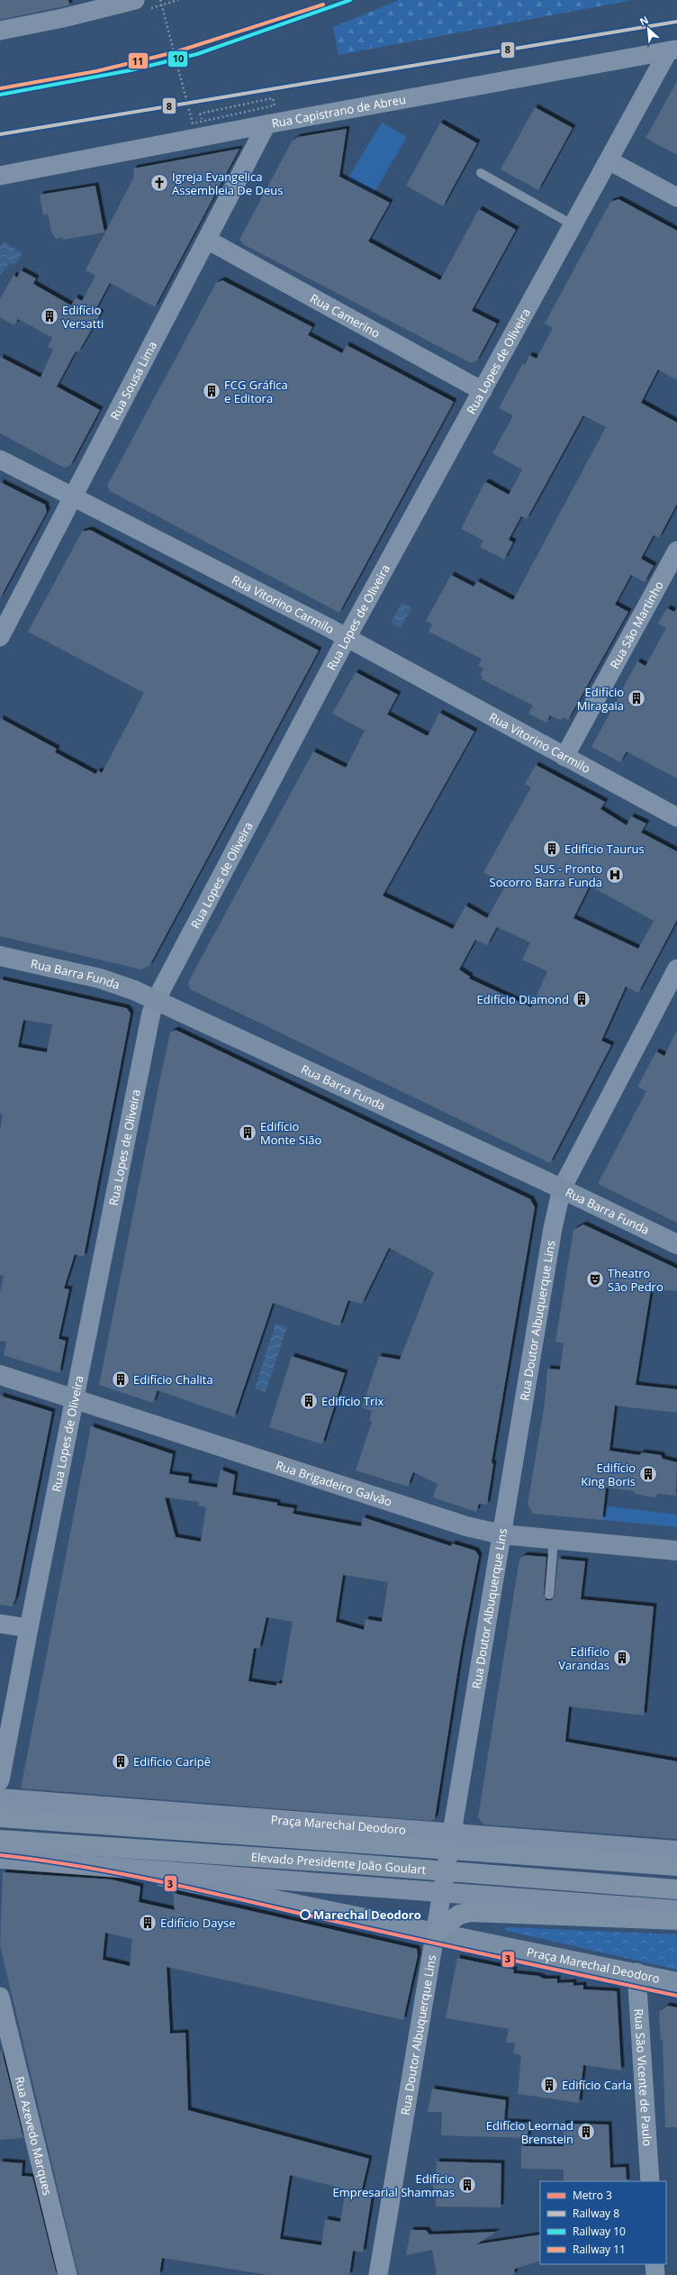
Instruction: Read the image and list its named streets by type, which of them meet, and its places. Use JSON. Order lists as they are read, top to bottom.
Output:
{
  "streets": {
    "highway": ["Elevado Presidente João Goulart"],
    "main road": ["Praça Marechal Deodoro"],
    "street": [
      "Rua Capistrano de Abreu",
      "Rua Camerino",
      "Rua Lopes de Oliveira",
      "Rua Sousa Lima",
      "Rua Vitorino Carmilo",
      "Rua São Martinho",
      "Rua Barra Funda",
      "Rua Doutor Albuquerque Lins",
      "Rua Brigadeiro Galvão",
      "Rua São Vicente de Paulo",
      "Rua Azevedo Marques"
    ]
  },
  "crossings": [
    ["Rua Capistrano de Abreu", "Rua Lopes de Oliveira"],
    ["Rua Capistrano de Abreu", "Rua Sousa Lima"],
    ["Rua Camerino", "Rua Lopes de Oliveira"],
    ["Rua Camerino", "Rua Sousa Lima"],
    ["Rua Lopes de Oliveira", "Rua Vitorino Carmilo"],
    ["Rua Lopes de Oliveira", "Rua Barra Funda"],
    ["Rua Lopes de Oliveira", "Rua Brigadeiro Galvão"],
    ["Rua Sousa Lima", "Rua Vitorino Carmilo"],
    ["Rua Vitorino Carmilo", "Rua São Martinho"],
    ["Rua Barra Funda", "Rua Doutor Albuquerque Lins"],
    ["Rua Doutor Albuquerque Lins", "Rua Brigadeiro Galvão"],
    ["Rua Doutor Albuquerque Lins", "Praça Marechal Deodoro"],
    ["Praça Marechal Deodoro", "Rua São Vicente de Paulo"]
  ],
  "places": {
    "church": ["Igreja Evangelica Assembleia De Deus"],
    "building": [
      "Edifício Versatti",
      "FCG Gráfica e Editora",
      "Edifício Miragaia",
      "Edifício Taurus",
      "Edifício Diamond",
      "Edifício Monte Sião",
      "Edifício Chalita",
      "Edifício Trix",
      "Edifício King Boris",
      "Edifício Varandas",
      "Edifício Caripê",
      "Edifício Dayse",
      "Edifício Carla",
      "Edifício Leornad Brenstein",
      "Edifício Empresarial Shammas"
    ],
    "hospital": ["SUS - Pronto Socorro Barra Funda"],
    "theatre": ["Theatro São Pedro"],
    "other": ["Marechal Deodoro"]
  },
  "lines": [
    "rail line 10",
    "rail line 11",
    "rail line 8",
    "metro line 3"
  ],
  "legend": [
    "Metro 3",
    "Railway 8",
    "Railway 10",
    "Railway 11"
  ],
  "north": "top left"
}
